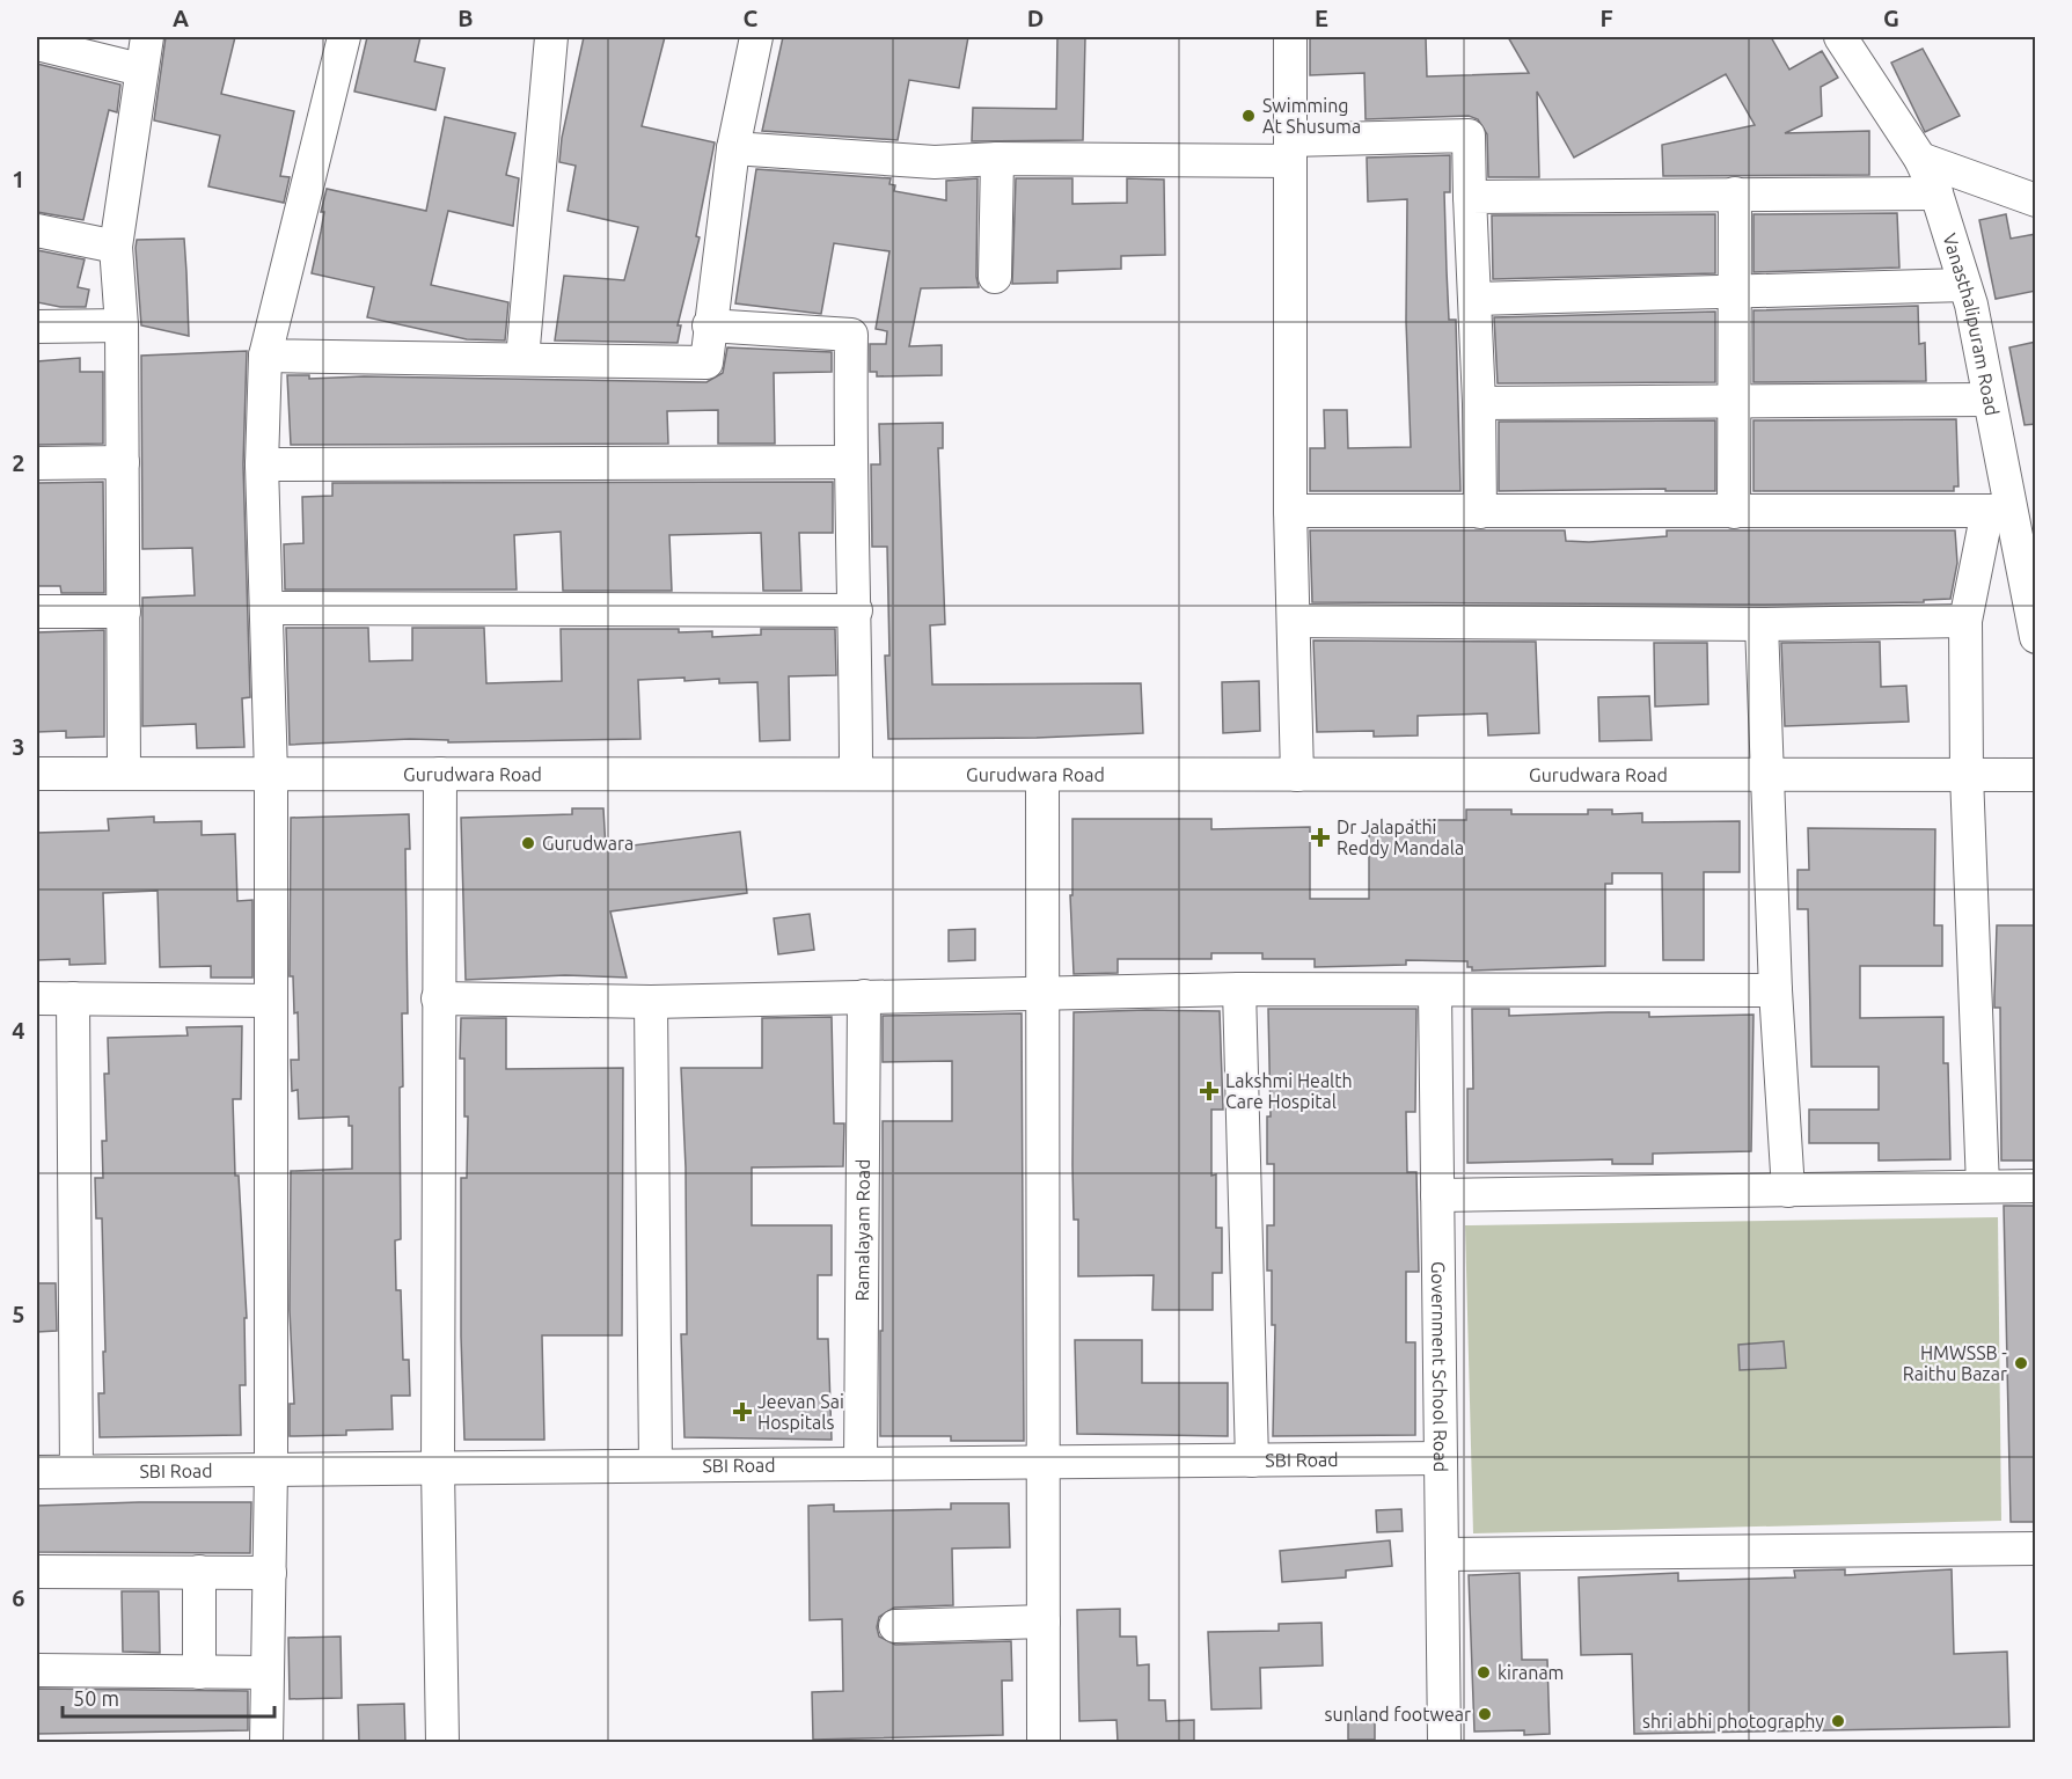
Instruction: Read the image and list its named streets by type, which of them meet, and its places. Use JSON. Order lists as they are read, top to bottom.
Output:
{
  "streets": {
    "street": [
      "Vanasthalipuram Road",
      "Gurudwara Road",
      "Ramalayam Road",
      "Government School Road",
      "SBI Road"
    ]
  },
  "crossings": [
    ["Ramalayam Road", "SBI Road"],
    ["Government School Road", "SBI Road"]
  ],
  "places": {
    "other": [
      "Swimming At Shusuma",
      "Gurudwara",
      "HMWSSB - Raithu Bazar",
      "kiranam",
      "sunland footwear",
      "shri abhi photography"
    ],
    "health": ["Dr Jalapathi Reddy Mandala", "Lakshmi Health Care Hospital", "Jeevan Sai Hospitals"]
  },
  "scale_bar": "50 m",
  "grid": {
    "columns": [
      "A",
      "B",
      "C",
      "D",
      "E",
      "F",
      "G"
    ],
    "rows": [
      "1",
      "2",
      "3",
      "4",
      "5",
      "6"
    ]
  }
}
